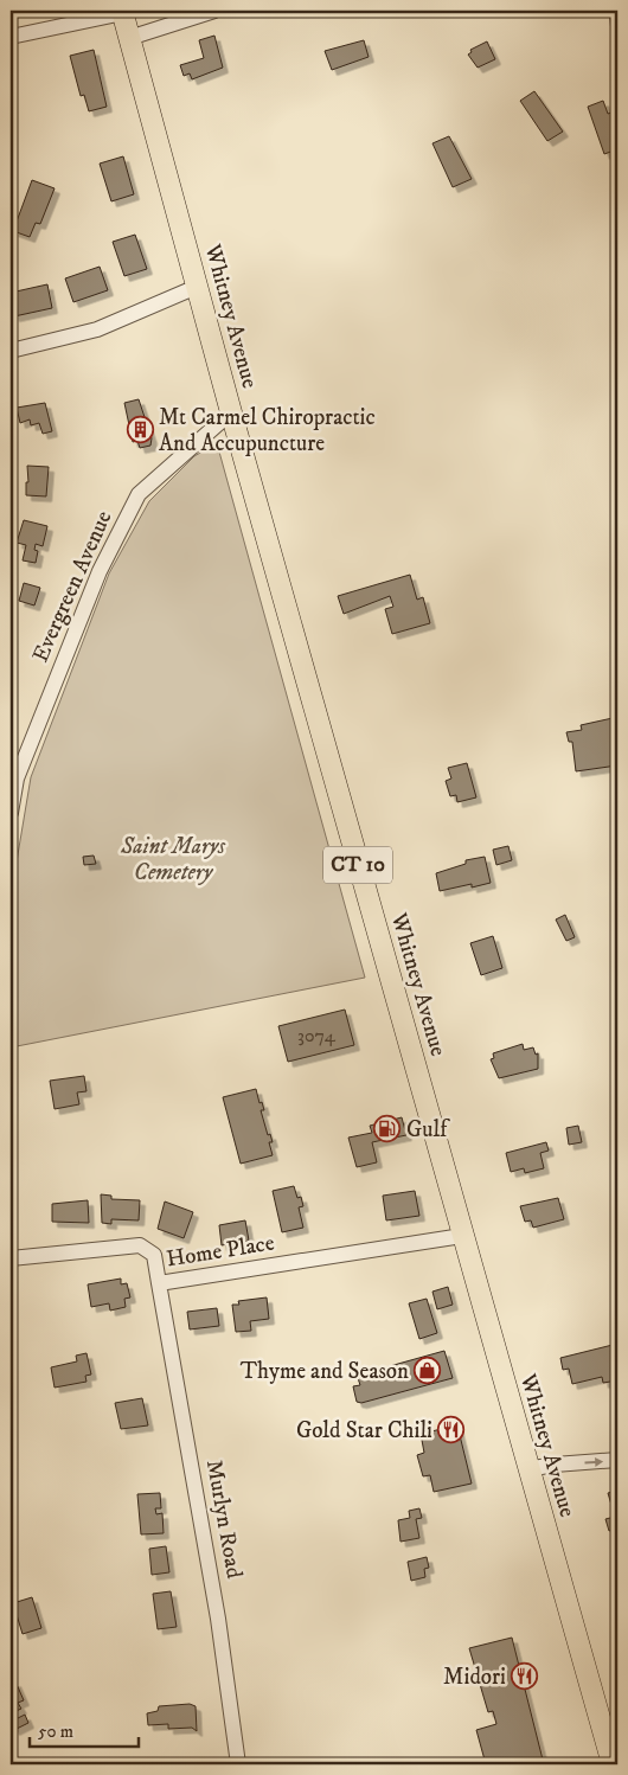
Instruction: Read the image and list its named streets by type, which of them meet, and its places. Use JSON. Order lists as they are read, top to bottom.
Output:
{
  "streets": {
    "highway": ["Whitney Avenue", "CT 10"],
    "street": ["Evergreen Avenue", "Home Place", "Murlyn Road"]
  },
  "crossings": [
    ["Whitney Avenue", "Evergreen Avenue"],
    ["Whitney Avenue", "Home Place"],
    ["Home Place", "Murlyn Road"]
  ],
  "parks": ["Saint Marys Cemetery"],
  "places": {
    "building": ["Mt Carmel Chiropractic And Accupuncture"],
    "fuel station": ["Gulf"],
    "shop": ["Thyme and Season"],
    "restaurant": ["Gold Star Chili", "Midori"]
  },
  "house_numbers": ["3074"],
  "scale_bar": "50 m"
}
